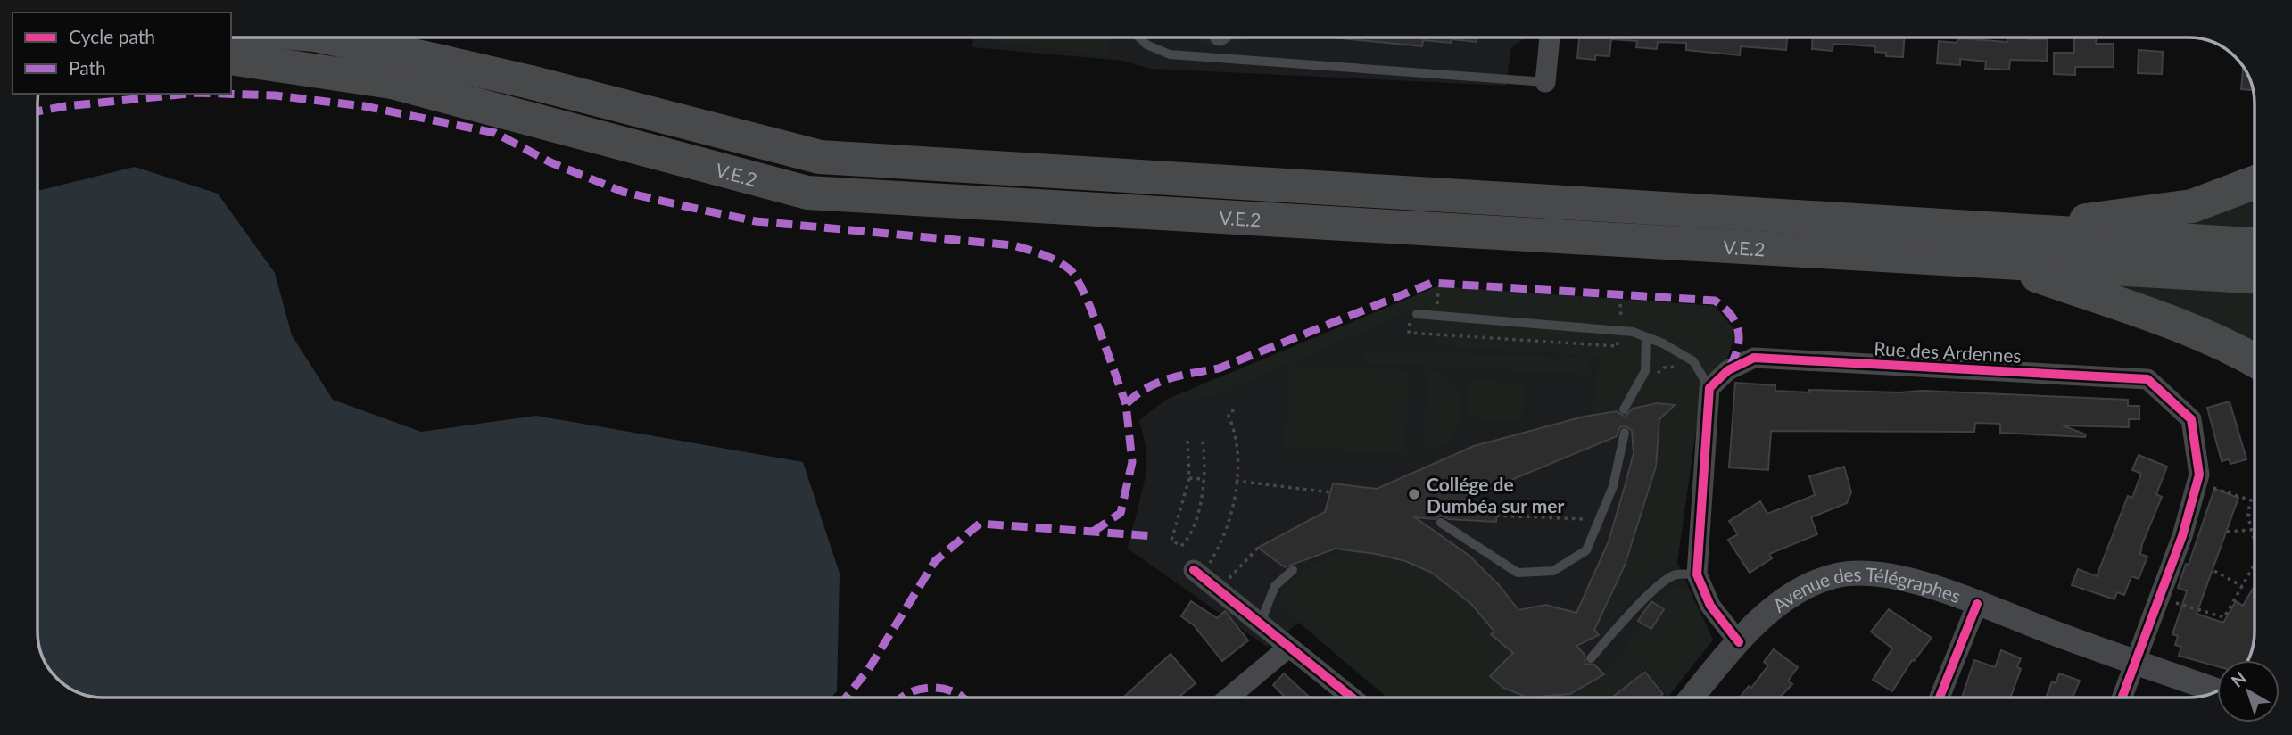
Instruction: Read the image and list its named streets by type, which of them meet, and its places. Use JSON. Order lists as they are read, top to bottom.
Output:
{
  "streets": {
    "highway": ["V.E.2"],
    "street": ["Rue des Ardennes", "Avenue des Télégraphes"]
  },
  "crossings": [
    ["Rue des Ardennes", "Avenue des Télégraphes"]
  ],
  "places": ["Collége de Dumbéa sur mer"],
  "legend": ["Cycle path", "Path"],
  "north": "top left"
}
